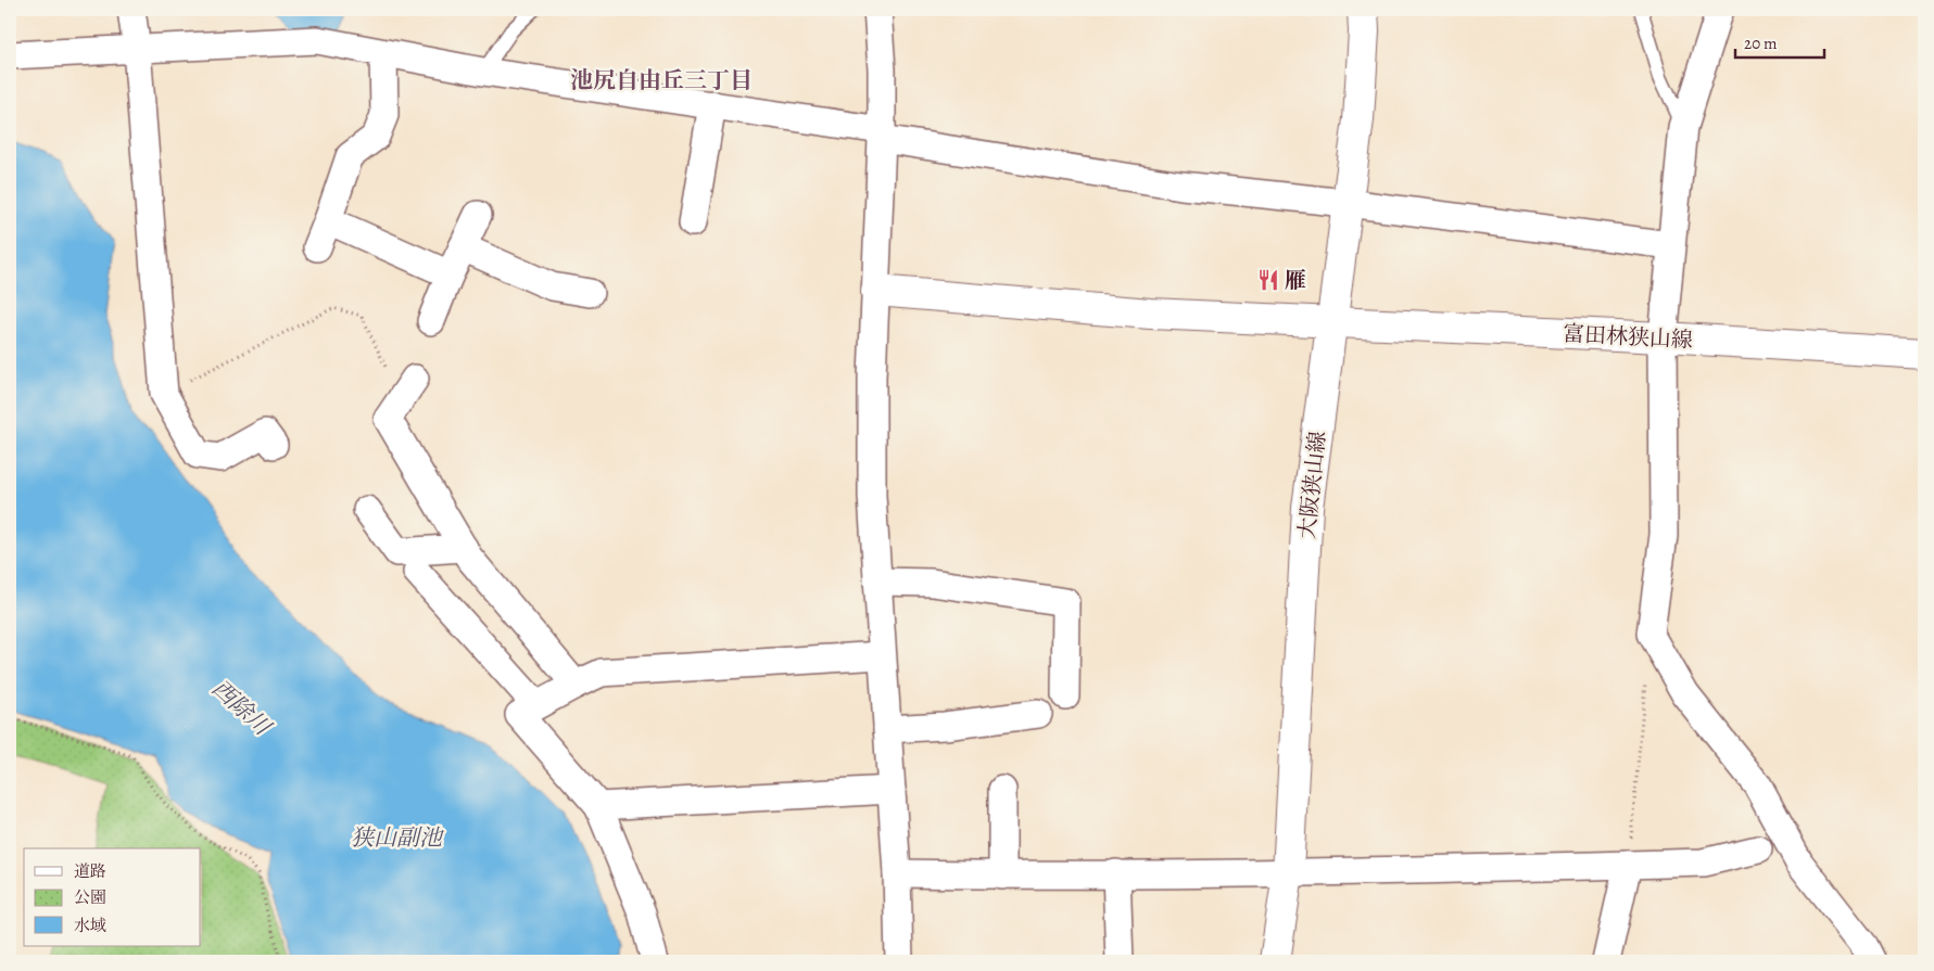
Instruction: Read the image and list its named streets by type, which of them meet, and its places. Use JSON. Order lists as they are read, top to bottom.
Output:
{
  "streets": {
    "main road": ["富田林狭山線", "大阪狭山線"]
  },
  "crossings": [
    ["富田林狭山線", "大阪狭山線"]
  ],
  "districts": ["池尻自由丘三丁目"],
  "water": ["西除川", "狭山副池"],
  "places": {
    "restaurant": ["雁"]
  },
  "legend": ["道路", "公園", "水域"],
  "scale_bar": "20 m"
}
